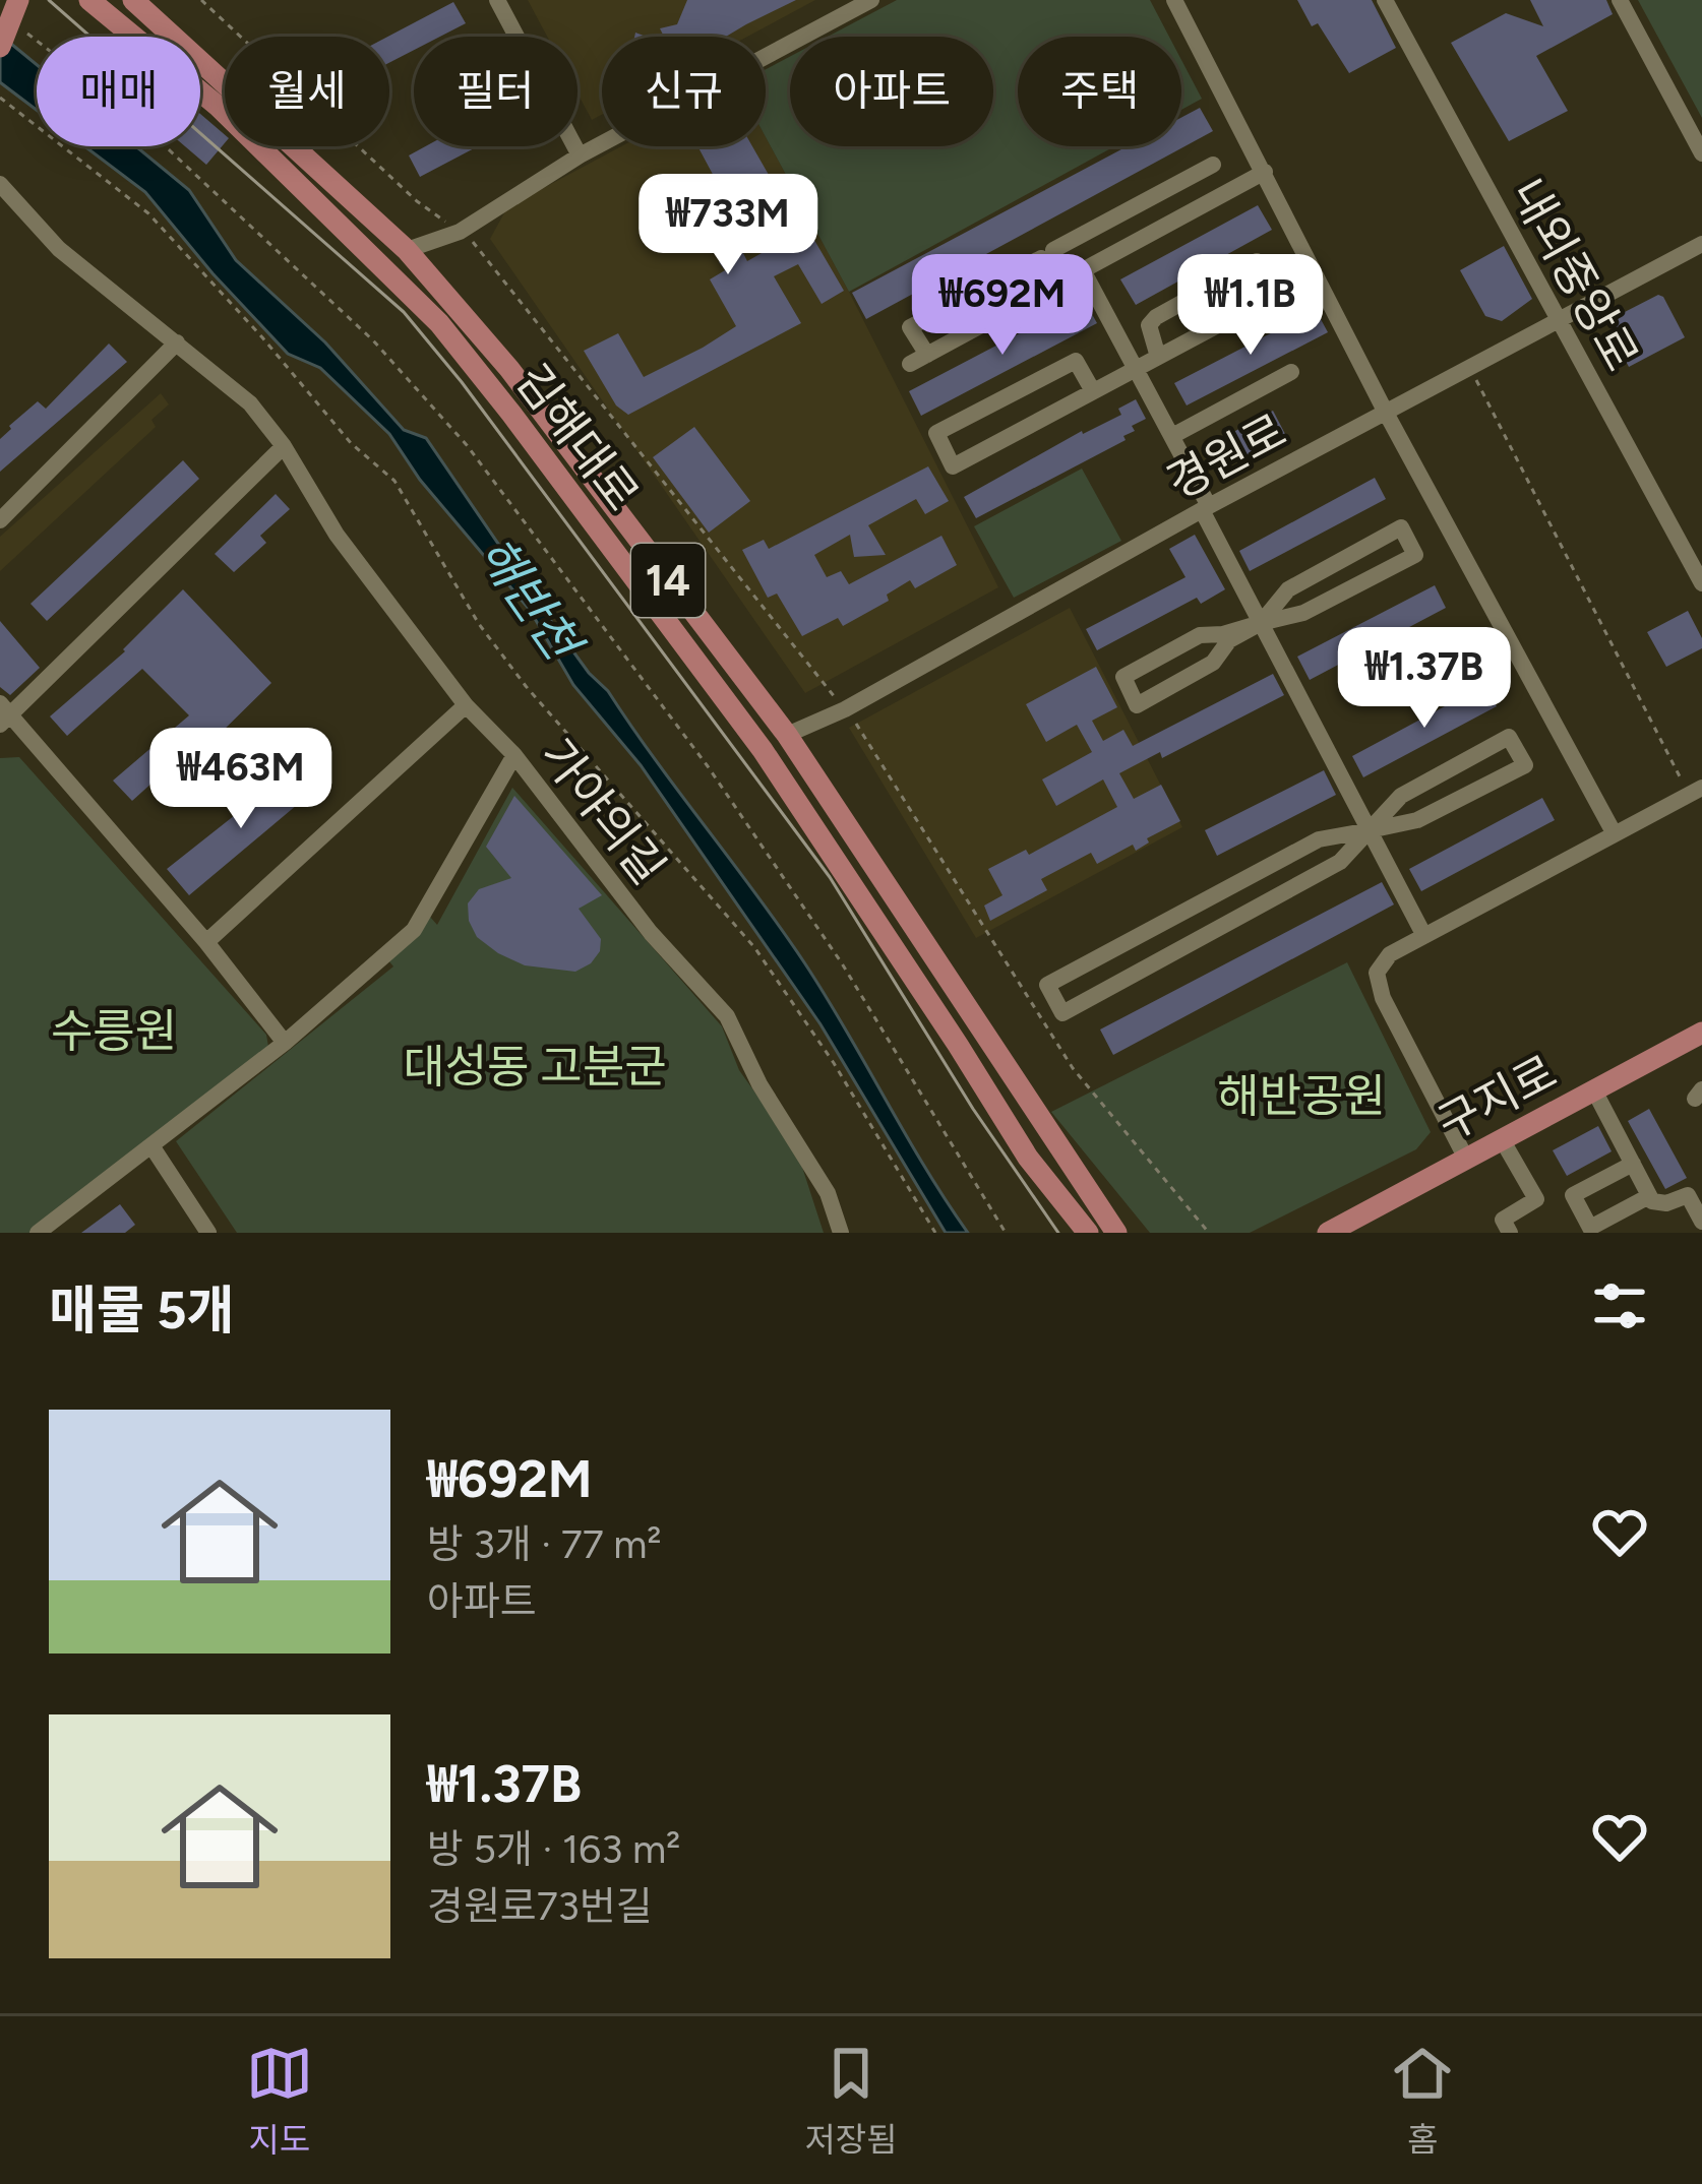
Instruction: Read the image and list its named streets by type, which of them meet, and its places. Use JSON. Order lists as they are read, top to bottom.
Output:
{
  "streets": {
    "main road": ["김해대로", "14", "구지로"],
    "street": ["내외중앙로", "경원로", "가야의길"]
  },
  "crossings": [
    ["내외중앙로", "경원로"],
    ["김해대로", "경원로"]
  ],
  "water": ["해반천"],
  "parks": ["수릉원", "대성동 고분군", "해반공원"],
  "page": {
    "chip": [
      "매매",
      "월세",
      "필터",
      "신규",
      "아파트",
      "주택"
    ],
    "price": [
      "₩733M",
      "₩692M",
      "₩1.1B",
      "₩1.37B",
      "₩463M"
    ],
    "heading": "매물 5개",
    "list": [
      {
        "name": "₩692M",
        "note": "방 3개 · 77 m² · 아파트"
      },
      {
        "name": "₩1.37B",
        "note": "방 5개 · 163 m² · 경원로73번길"
      }
    ],
    "tabs": ["지도", "저장됨", "홈"]
  }
}
